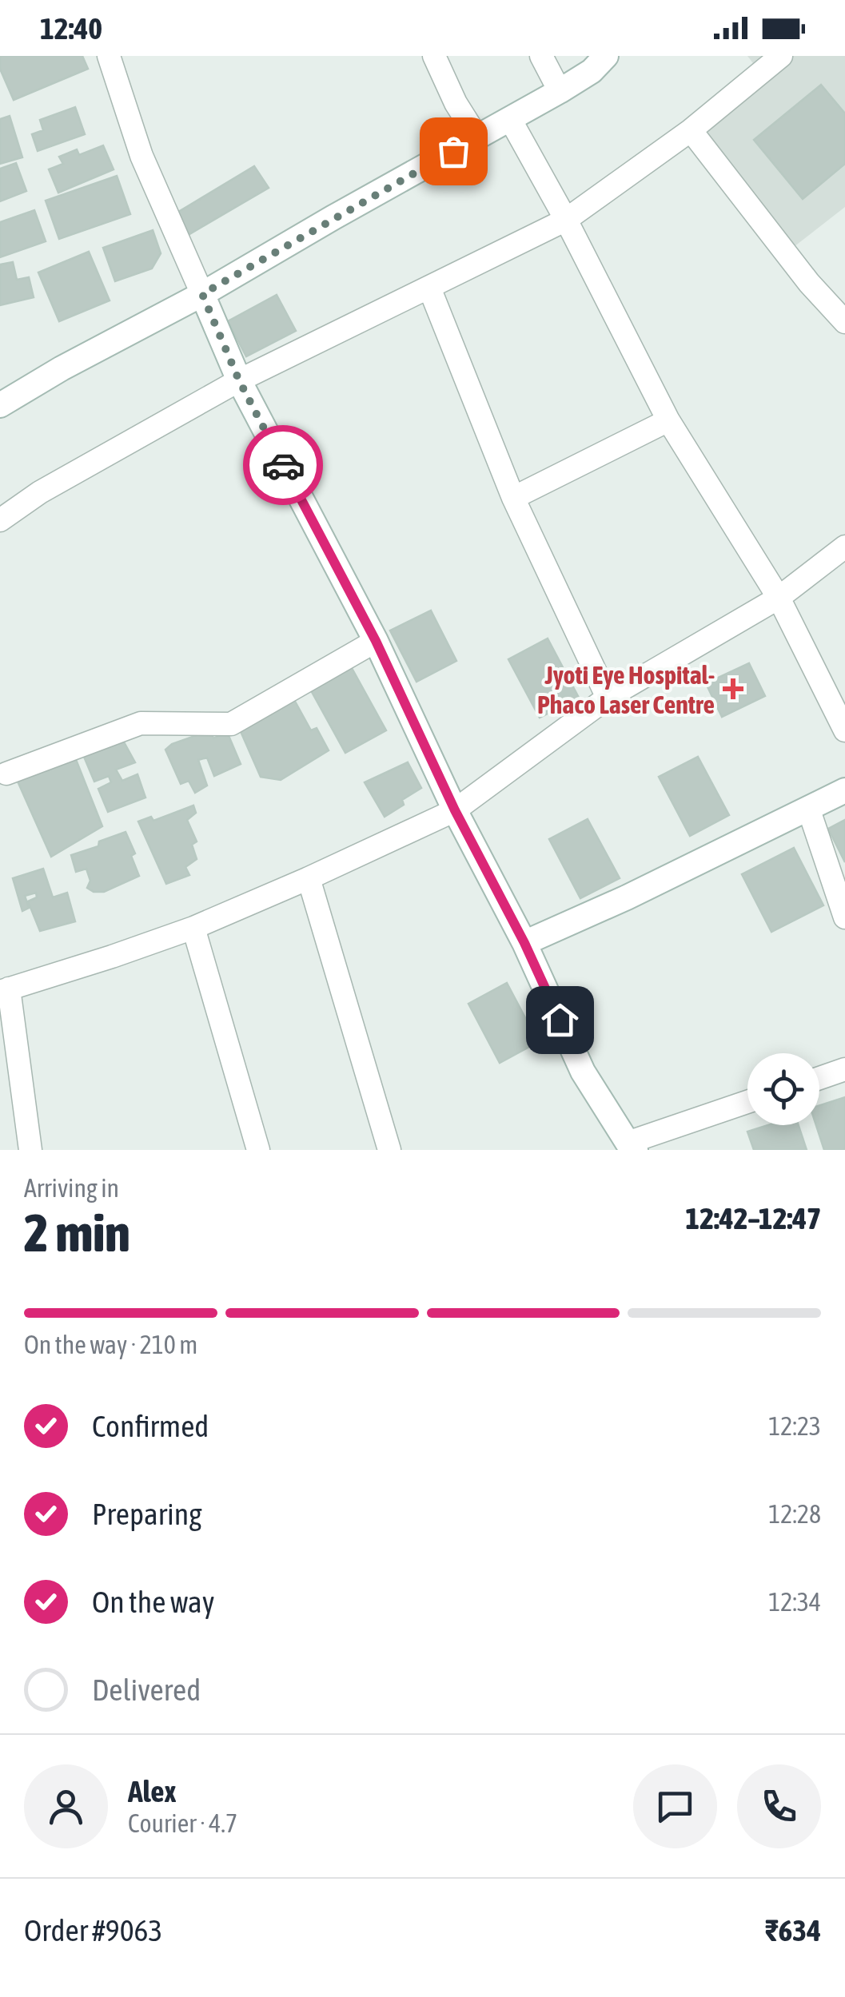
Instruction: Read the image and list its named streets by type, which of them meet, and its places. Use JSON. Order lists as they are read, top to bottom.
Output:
{
  "places": {
    "health": ["Jyoti Eye Hospital- Phaco Laser Centre"]
  },
  "page": {
    "status": "12:40",
    "heading": ["2 min", "Arriving in", "12:42–12:47"],
    "panel": [
      "Alex",
      "Courier · 4.7",
      "Order #9063",
      "₹634"
    ],
    "bar": "On the way · 210 m",
    "list": [
      ["Confirmed", "12:23"],
      ["Preparing", "12:28"],
      ["On the way", "12:34"],
      "Delivered"
    ]
  }
}
